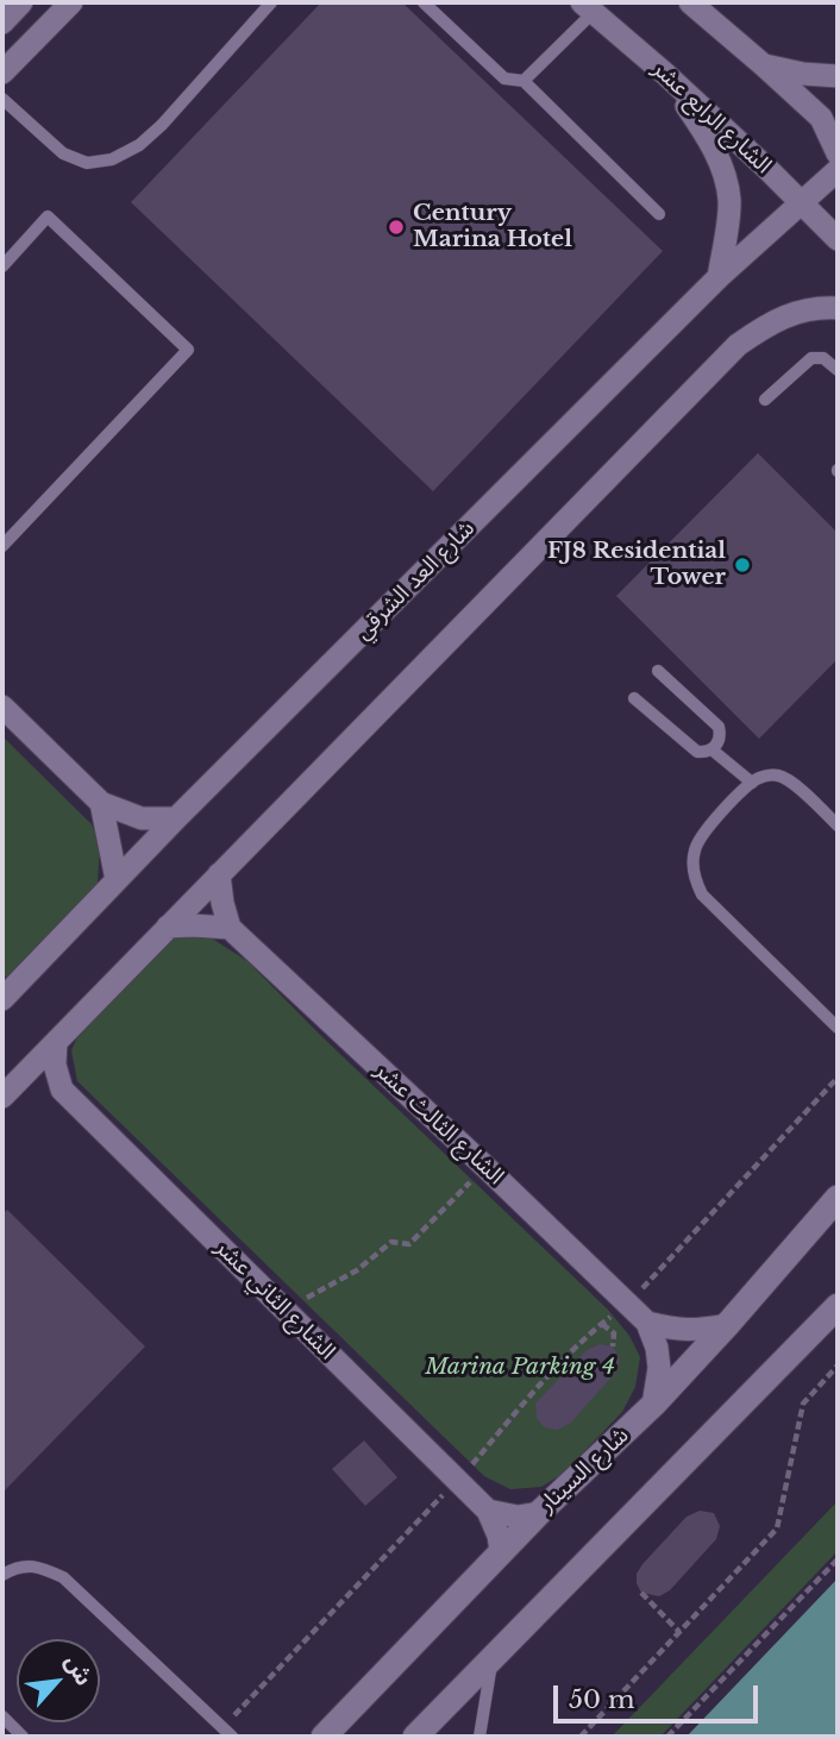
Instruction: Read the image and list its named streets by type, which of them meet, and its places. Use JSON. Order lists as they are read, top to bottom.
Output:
{
  "streets": {
    "street": [
      "الشارع الرابع عشر",
      "شارع العد الشرقي",
      "الشارع الثالث عشر",
      "الشارع الثاني عشر",
      "شارع السينار"
    ]
  },
  "crossings": [
    ["الشارع الرابع عشر", "شارع العد الشرقي"],
    ["الشارع الثالث عشر", "شارع السينار"],
    ["الشارع الثاني عشر", "شارع السينار"]
  ],
  "parks": ["Marina Parking 4"],
  "places": ["Century Marina Hotel", "FJ8 Residential Tower"],
  "scale_bar": "50 m",
  "north": "top right"
}
